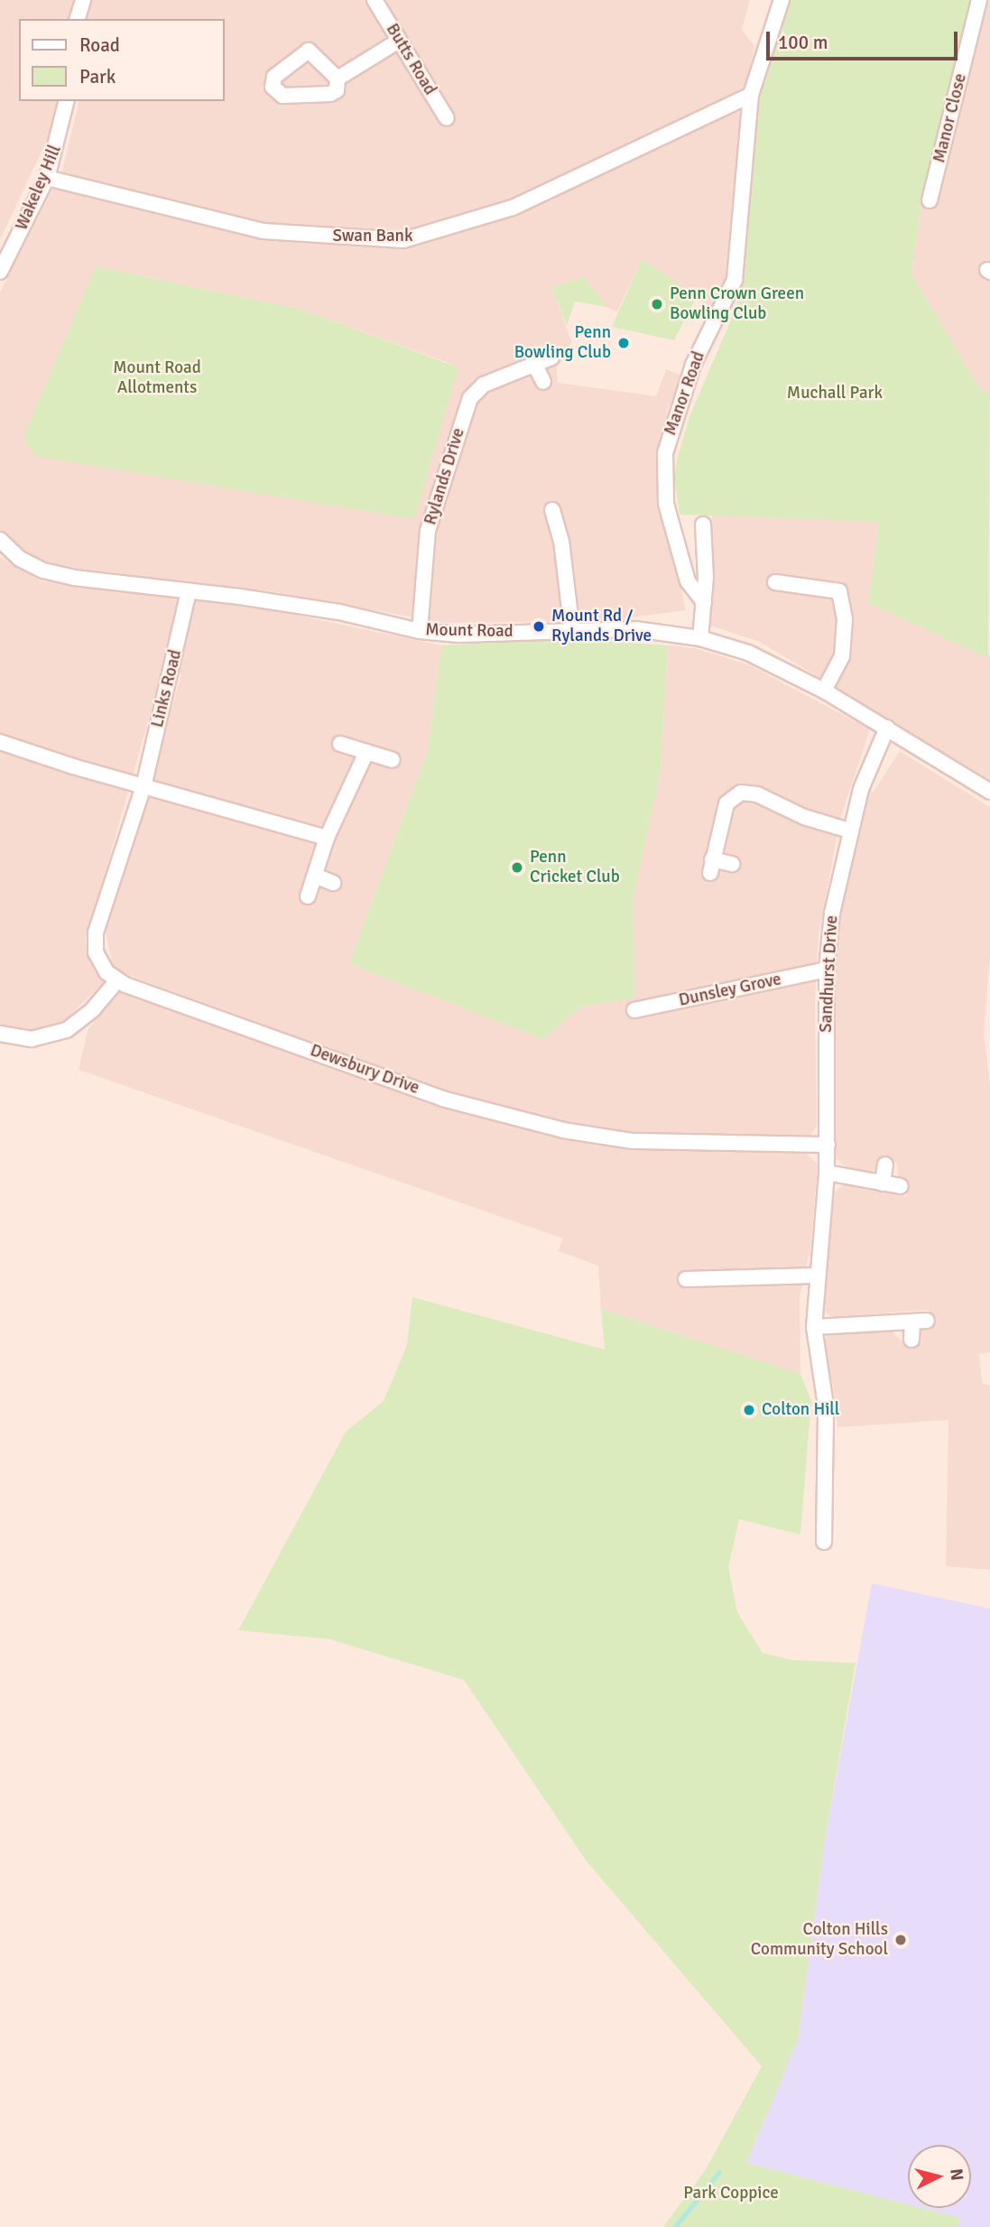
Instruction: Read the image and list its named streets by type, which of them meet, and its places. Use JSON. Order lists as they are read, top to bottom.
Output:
{
  "streets": {
    "street": [
      "Butts Road",
      "Manor Close",
      "Wakeley Hill",
      "Swan Bank",
      "Manor Road",
      "Rylands Drive",
      "Mount Road",
      "Links Road",
      "Sandhurst Drive",
      "Dunsley Grove",
      "Dewsbury Drive"
    ]
  },
  "crossings": [
    ["Wakeley Hill", "Swan Bank"],
    ["Swan Bank", "Manor Road"],
    ["Rylands Drive", "Mount Road"],
    ["Mount Road", "Links Road"],
    ["Mount Road", "Sandhurst Drive"],
    ["Links Road", "Dewsbury Drive"],
    ["Sandhurst Drive", "Dunsley Grove"],
    ["Sandhurst Drive", "Dewsbury Drive"]
  ],
  "parks": ["Mount Road Allotments", "Muchall Park", "Park Coppice"],
  "places": [
    "Penn Crown Green Bowling Club",
    "Penn Bowling Club",
    "Mount Rd / Rylands Drive",
    "Penn Cricket Club",
    "Colton Hill",
    "Colton Hills Community School"
  ],
  "legend": ["Road", "Park"],
  "scale_bar": "100 m",
  "north": "right"
}
